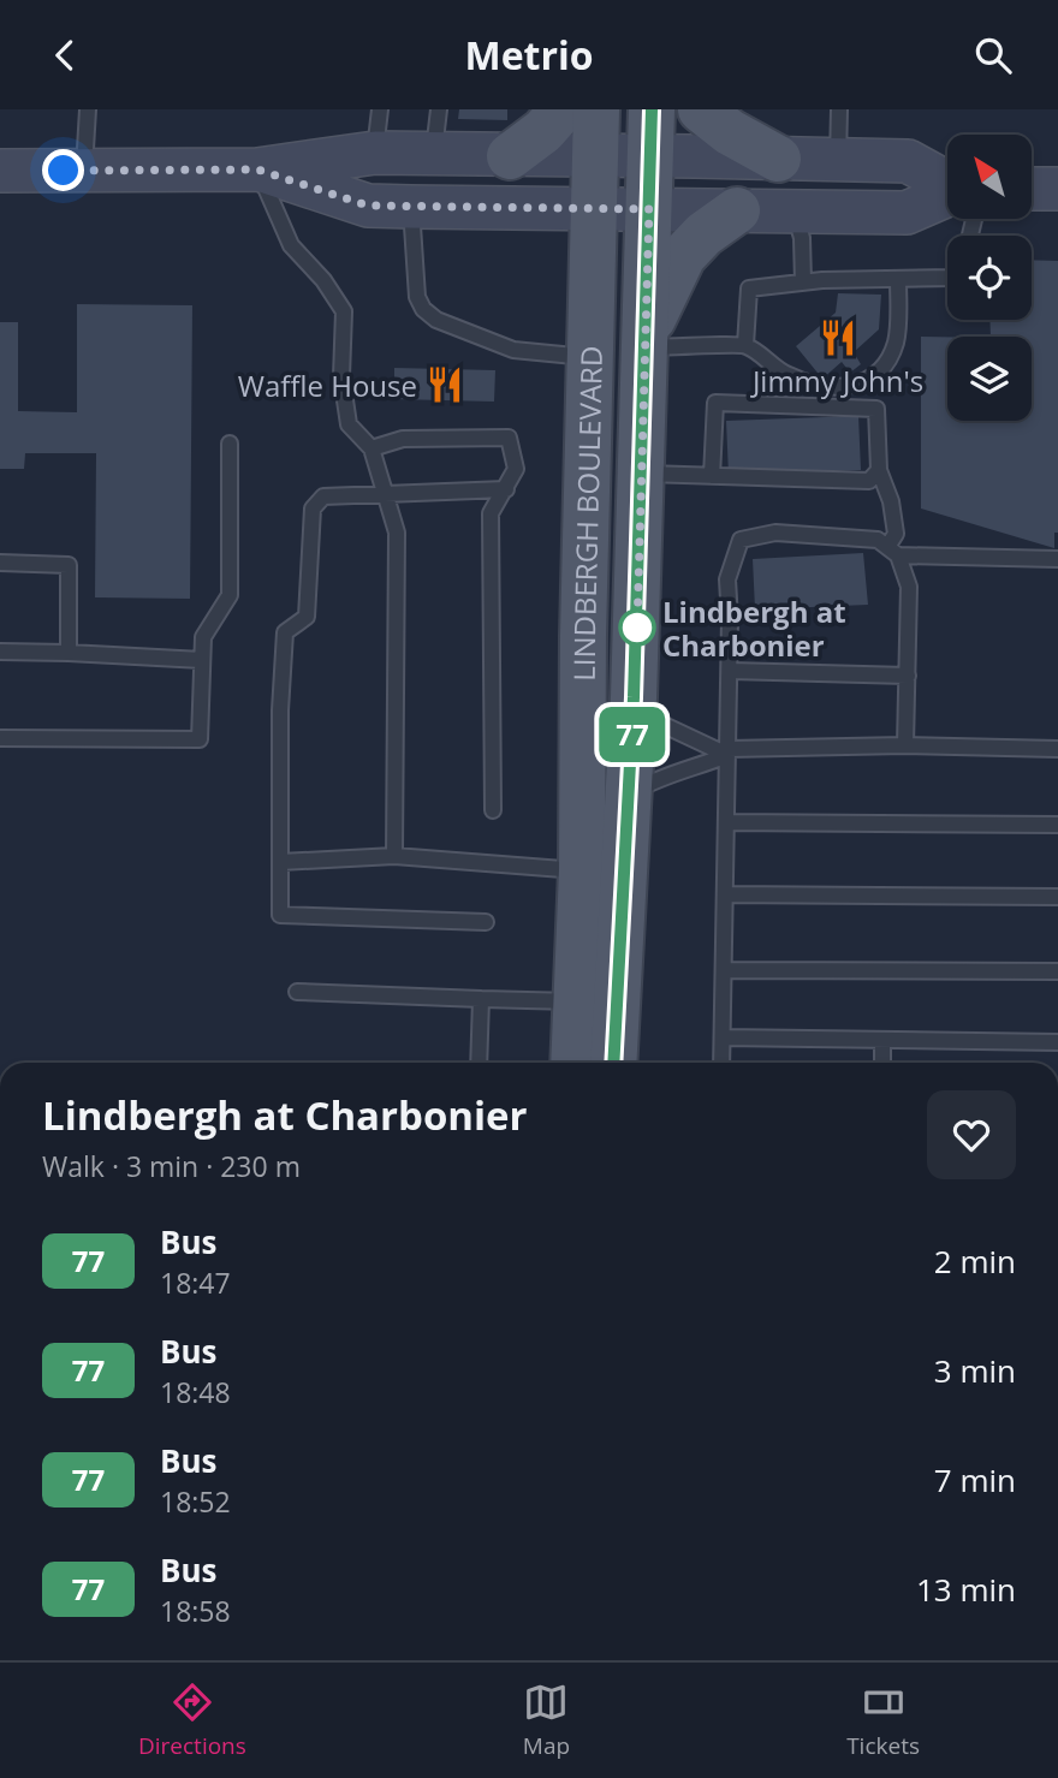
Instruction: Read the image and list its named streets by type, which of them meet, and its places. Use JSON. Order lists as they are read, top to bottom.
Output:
{
  "streets": {
    "main road": ["LINDBERGH BOULEVARD"]
  },
  "places": {
    "restaurant": ["Jimmy John's", "Waffle House"],
    "other": ["Lindbergh at Charbonier"]
  },
  "lines": ["bus line 77"],
  "north": "top left",
  "page": {
    "header": "Metrio",
    "on_map": "77",
    "heading": ["Lindbergh at Charbonier", "Walk · 3 min · 230 m"],
    "list": [
      {
        "mark": "77",
        "name": "Bus",
        "note": "18:47",
        "value": "2 min"
      },
      {
        "mark": "77",
        "name": "Bus",
        "note": "18:48",
        "value": "3 min"
      },
      {
        "mark": "77",
        "name": "Bus",
        "note": "18:52",
        "value": "7 min"
      },
      {
        "mark": "77",
        "name": "Bus",
        "note": "18:58",
        "value": "13 min"
      }
    ],
    "tabs": ["Directions", "Map", "Tickets"]
  }
}
